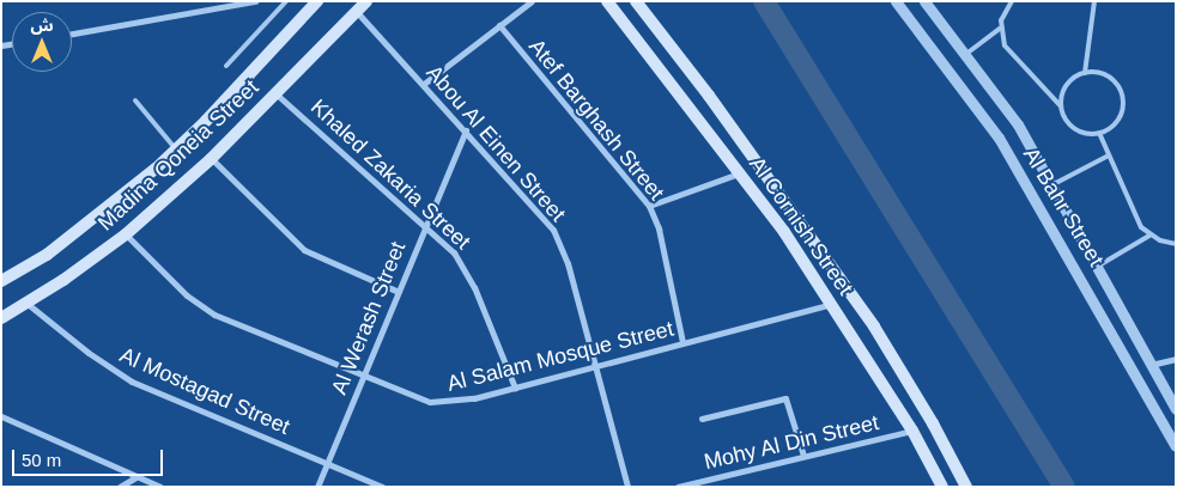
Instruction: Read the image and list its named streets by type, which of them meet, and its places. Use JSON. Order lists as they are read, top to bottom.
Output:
{
  "streets": {
    "main road": ["Madina Qoneia Street", "Al Cornish Street"],
    "street": [
      "Atef Barghash Street",
      "Abou Al Einen Street",
      "Khaled Zakaria Street",
      "Al Bahr Street",
      "Al Werash Street",
      "Al Salam Mosque Street",
      "Al Mostagad Street",
      "Mohy Al Din Street"
    ]
  },
  "crossings": [
    ["Atef Barghash Street", "Al Salam Mosque Street"],
    ["Abou Al Einen Street", "Madina Qoneia Street"],
    ["Abou Al Einen Street", "Al Werash Street"],
    ["Abou Al Einen Street", "Al Salam Mosque Street"],
    ["Madina Qoneia Street", "Khaled Zakaria Street"],
    ["Madina Qoneia Street", "Al Salam Mosque Street"],
    ["Madina Qoneia Street", "Al Mostagad Street"],
    ["Khaled Zakaria Street", "Al Werash Street"],
    ["Khaled Zakaria Street", "Al Salam Mosque Street"],
    ["Al Cornish Street", "Al Salam Mosque Street"],
    ["Al Cornish Street", "Mohy Al Din Street"],
    ["Al Werash Street", "Al Salam Mosque Street"],
    ["Al Werash Street", "Al Mostagad Street"]
  ],
  "scale_bar": "50 m",
  "north": "top"
}
